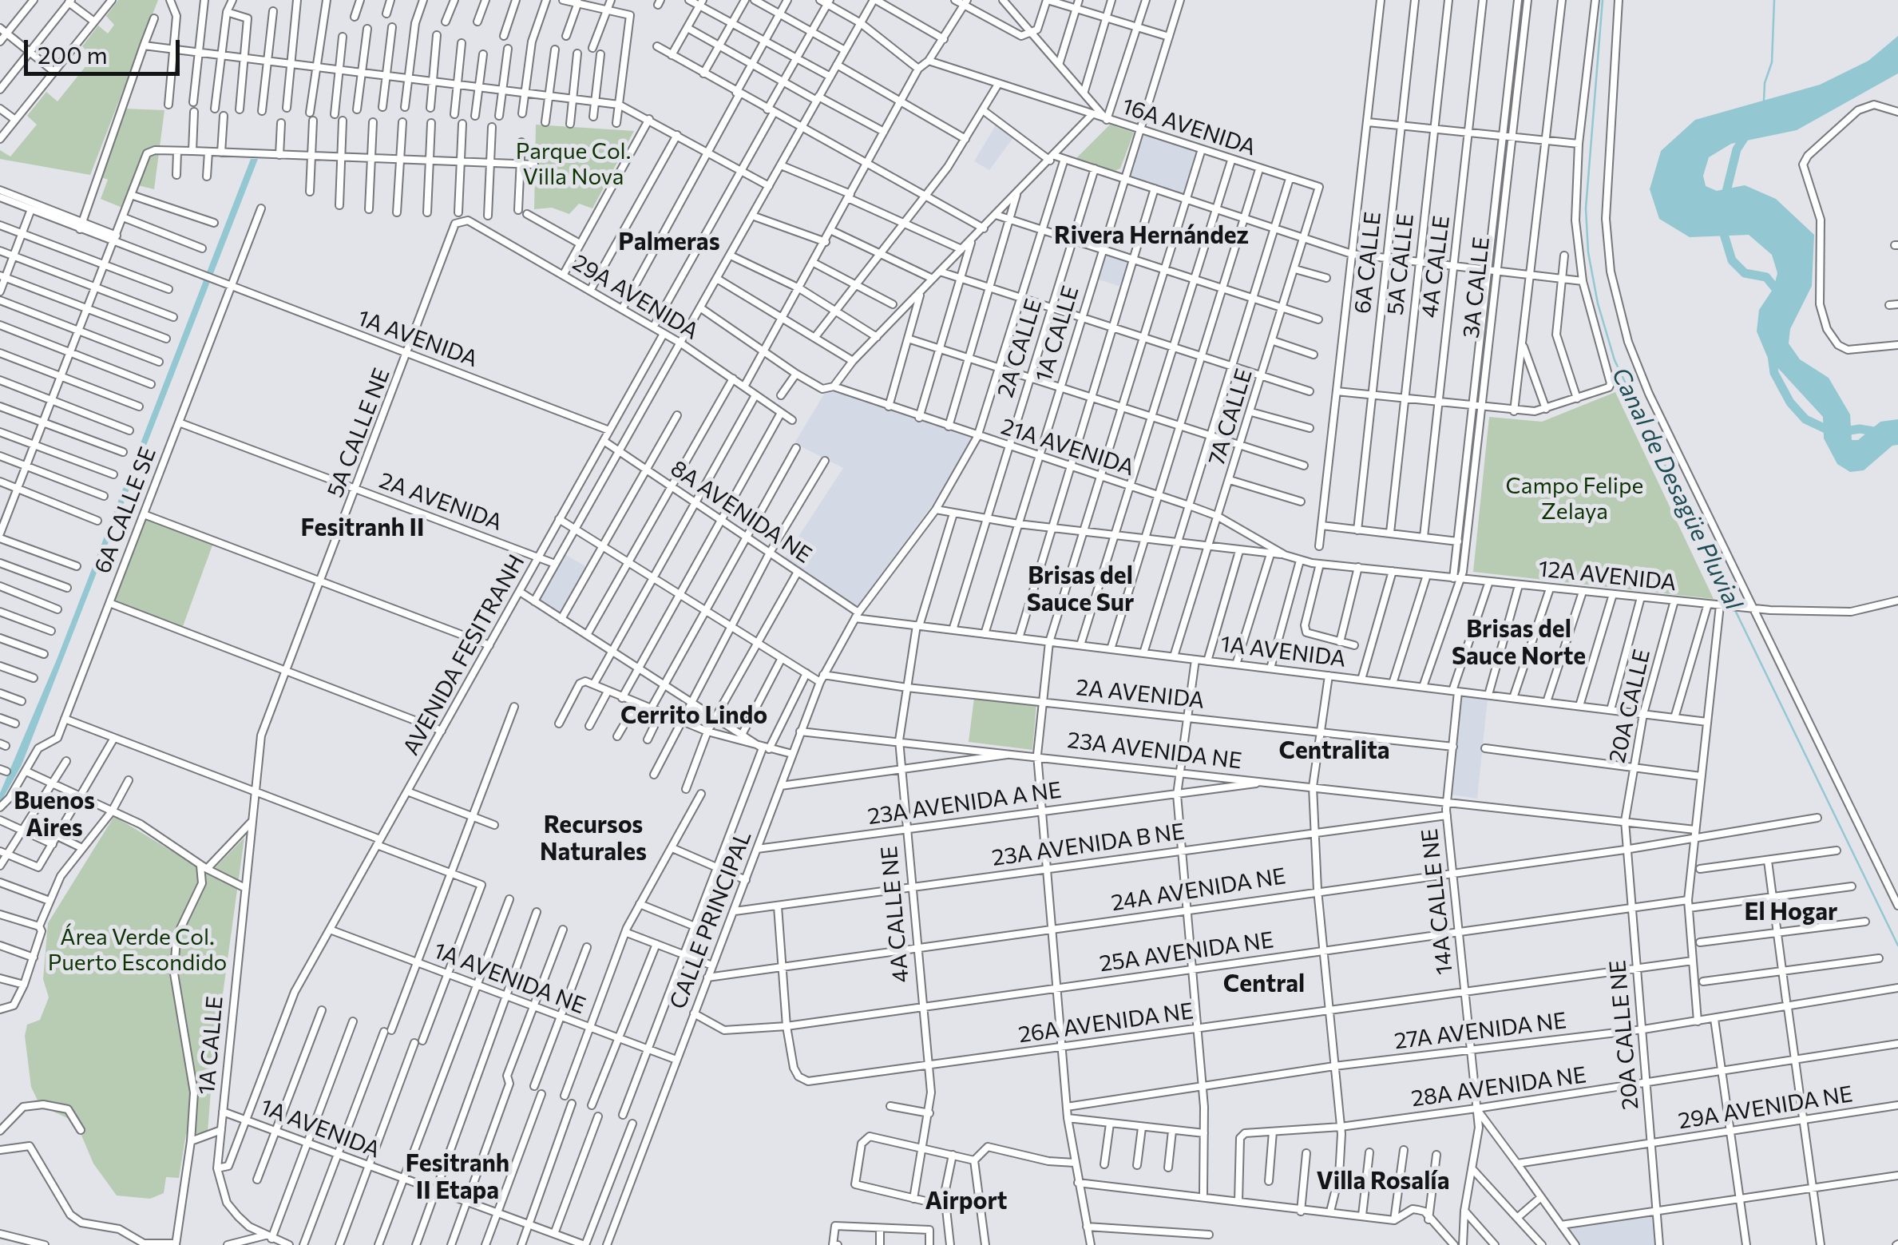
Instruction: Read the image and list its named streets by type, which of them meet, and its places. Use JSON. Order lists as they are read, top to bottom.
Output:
{
  "streets": {
    "street": [
      "16A AVENIDA",
      "6A CALLE",
      "5A CALLE",
      "4A CALLE",
      "3A CALLE",
      "29A AVENIDA",
      "1A CALLE",
      "1A AVENIDA",
      "2A CALLE",
      "7A CALLE",
      "5A CALLE NE",
      "21A AVENIDA",
      "2A AVENIDA",
      "6A CALLE SE",
      "8A AVENIDA NE",
      "12A AVENIDA",
      "AVENIDA FESITRANH",
      "20A CALLE",
      "23A AVENIDA NE",
      "23A AVENIDA A NE",
      "23A AVENIDA B NE",
      "24A AVENIDA NE",
      "14A CALLE NE",
      "4A CALLE NE",
      "CALLE PRINCIPAL",
      "25A AVENIDA NE",
      "1A AVENIDA NE",
      "26A AVENIDA NE",
      "27A AVENIDA NE",
      "20A CALLE NE",
      "28A AVENIDA NE",
      "29A AVENIDA NE"
    ]
  },
  "crossings": [
    ["16A AVENIDA", "1A CALLE"],
    ["16A AVENIDA", "7A CALLE"],
    ["3A CALLE", "12A AVENIDA"],
    ["29A AVENIDA", "5A CALLE NE"],
    ["29A AVENIDA", "AVENIDA FESITRANH"],
    ["1A CALLE", "1A AVENIDA"],
    ["1A CALLE", "5A CALLE NE"],
    ["1A CALLE", "21A AVENIDA"],
    ["1A CALLE", "AVENIDA FESITRANH"],
    ["1A AVENIDA", "2A CALLE"],
    ["1A AVENIDA", "7A CALLE"],
    ["1A AVENIDA", "5A CALLE NE"],
    ["1A AVENIDA", "6A CALLE SE"],
    ["1A AVENIDA", "8A AVENIDA NE"],
    ["1A AVENIDA", "AVENIDA FESITRANH"],
    ["1A AVENIDA", "20A CALLE"],
    ["1A AVENIDA", "14A CALLE NE"],
    ["1A AVENIDA", "4A CALLE NE"],
    ["1A AVENIDA", "CALLE PRINCIPAL"],
    ["2A CALLE", "21A AVENIDA"],
    ["7A CALLE", "21A AVENIDA"],
    ["5A CALLE NE", "2A AVENIDA"],
    ["21A AVENIDA", "12A AVENIDA"],
    ["2A AVENIDA", "6A CALLE SE"],
    ["2A AVENIDA", "AVENIDA FESITRANH"],
    ["2A AVENIDA", "14A CALLE NE"],
    ["2A AVENIDA", "4A CALLE NE"],
    ["2A AVENIDA", "CALLE PRINCIPAL"],
    ["8A AVENIDA NE", "AVENIDA FESITRANH"],
    ["8A AVENIDA NE", "CALLE PRINCIPAL"],
    ["12A AVENIDA", "20A CALLE"],
    ["12A AVENIDA", "14A CALLE NE"],
    ["AVENIDA FESITRANH", "1A AVENIDA NE"],
    ["20A CALLE", "23A AVENIDA NE"],
    ["20A CALLE", "20A CALLE NE"],
    ["23A AVENIDA NE", "23A AVENIDA A NE"],
    ["23A AVENIDA NE", "24A AVENIDA NE"],
    ["23A AVENIDA NE", "14A CALLE NE"],
    ["23A AVENIDA NE", "4A CALLE NE"],
    ["23A AVENIDA NE", "CALLE PRINCIPAL"],
    ["23A AVENIDA NE", "20A CALLE NE"],
    ["23A AVENIDA A NE", "4A CALLE NE"],
    ["23A AVENIDA A NE", "CALLE PRINCIPAL"],
    ["23A AVENIDA B NE", "14A CALLE NE"],
    ["23A AVENIDA B NE", "4A CALLE NE"],
    ["23A AVENIDA B NE", "CALLE PRINCIPAL"],
    ["24A AVENIDA NE", "14A CALLE NE"],
    ["24A AVENIDA NE", "4A CALLE NE"],
    ["24A AVENIDA NE", "CALLE PRINCIPAL"],
    ["24A AVENIDA NE", "20A CALLE NE"],
    ["14A CALLE NE", "25A AVENIDA NE"],
    ["14A CALLE NE", "26A AVENIDA NE"],
    ["14A CALLE NE", "27A AVENIDA NE"],
    ["14A CALLE NE", "28A AVENIDA NE"],
    ["4A CALLE NE", "25A AVENIDA NE"],
    ["4A CALLE NE", "26A AVENIDA NE"],
    ["CALLE PRINCIPAL", "25A AVENIDA NE"],
    ["CALLE PRINCIPAL", "1A AVENIDA NE"],
    ["25A AVENIDA NE", "26A AVENIDA NE"],
    ["25A AVENIDA NE", "20A CALLE NE"],
    ["26A AVENIDA NE", "20A CALLE NE"],
    ["27A AVENIDA NE", "20A CALLE NE"],
    ["20A CALLE NE", "28A AVENIDA NE"],
    ["20A CALLE NE", "29A AVENIDA NE"]
  ],
  "districts": [
    "Rivera Hernández",
    "Palmeras",
    "Fesitranh II",
    "Brisas del Sauce Sur",
    "Brisas del Sauce Norte",
    "Cerrito Lindo",
    "Centralita",
    "Buenos Aires",
    "Recursos Naturales",
    "El Hogar",
    "Central",
    "Fesitranh II Etapa",
    "Villa Rosalía",
    "Airport"
  ],
  "water": ["Canal de Desagüe Pluvial"],
  "parks": ["Parque Col. Villa Nova", "Campo Felipe Zelaya", "Área Verde Col. Puerto Escondido"],
  "scale_bar": "200 m"
}
